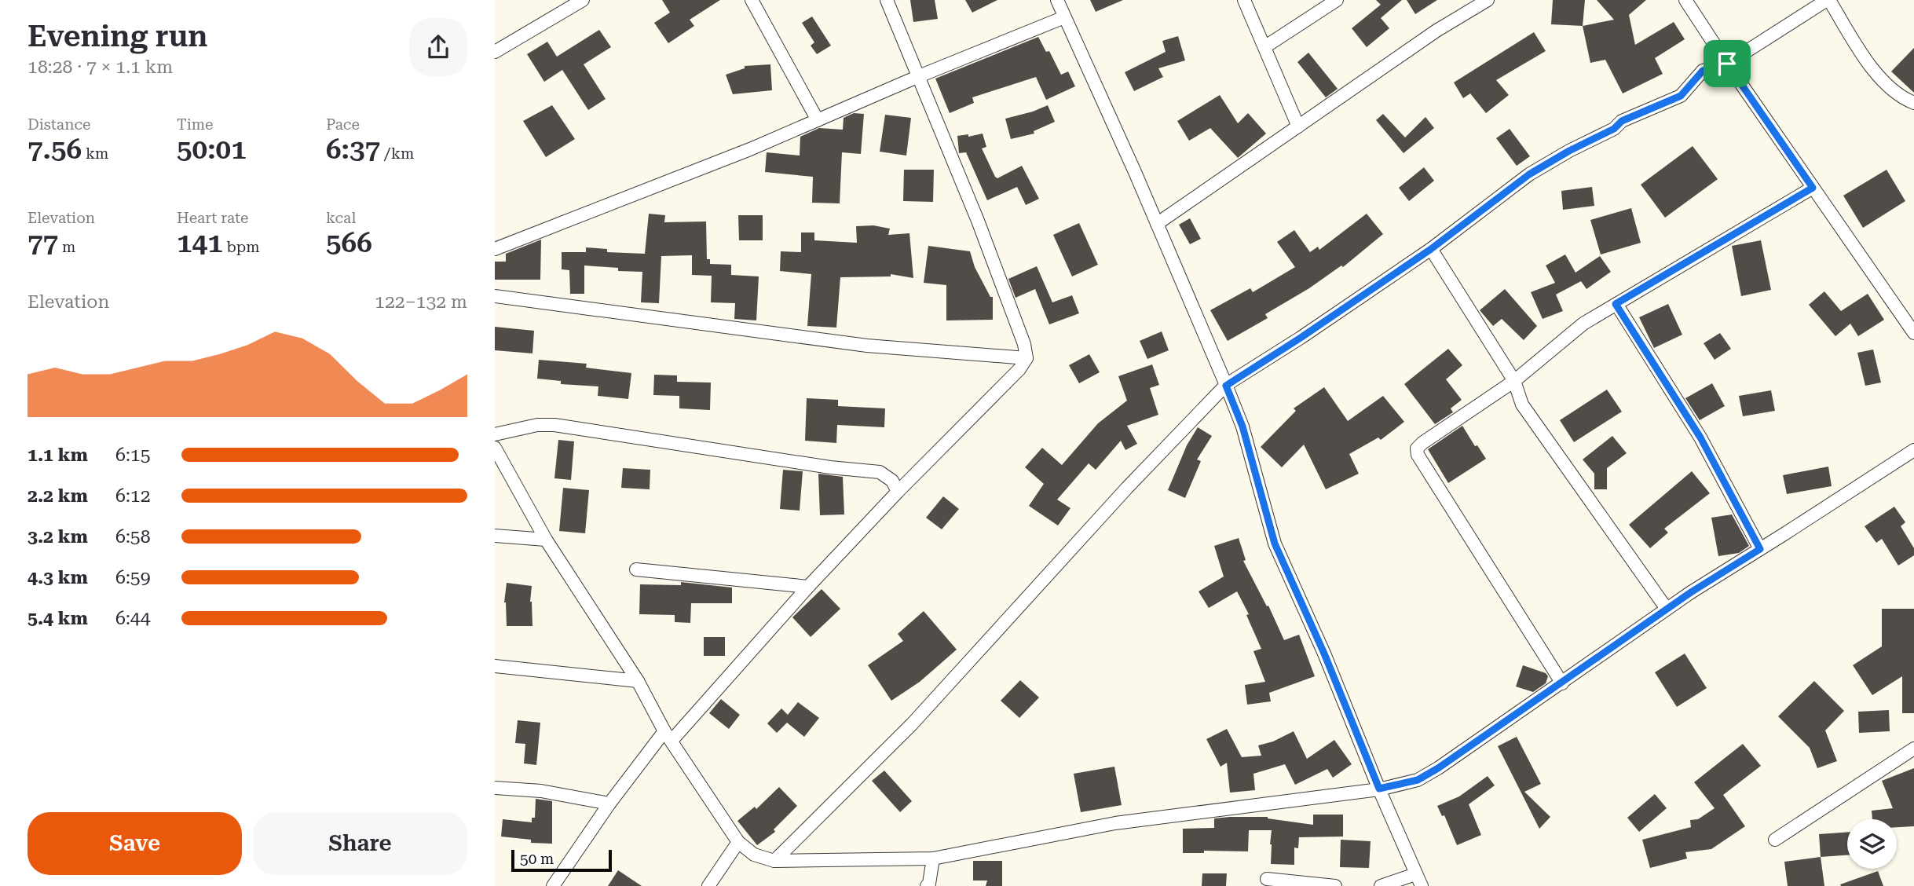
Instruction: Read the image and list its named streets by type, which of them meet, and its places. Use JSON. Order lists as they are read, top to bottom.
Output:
{
  "scale_bar": "50 m",
  "page": {
    "heading": ["Evening run", "18:28 · 7 × 1.1 km"],
    "stats": [
      ["Distance", "7.56 km"],
      ["Time", "50:01"],
      ["Pace", "6:37 /km"],
      ["Elevation", "77 m"],
      ["Heart rate", "141 bpm"],
      ["kcal", "566"]
    ],
    "chart": ["Elevation", "122–132 m"],
    "list": [
      {
        "name": "1.1 km",
        "note": "6:15"
      },
      {
        "name": "2.2 km",
        "note": "6:12"
      },
      {
        "name": "3.2 km",
        "note": "6:58"
      },
      {
        "name": "4.3 km",
        "note": "6:59"
      },
      {
        "name": "5.4 km",
        "note": "6:44"
      }
    ],
    "buttons": ["Save", "Share"],
    "scale": "50 m"
  }
}
